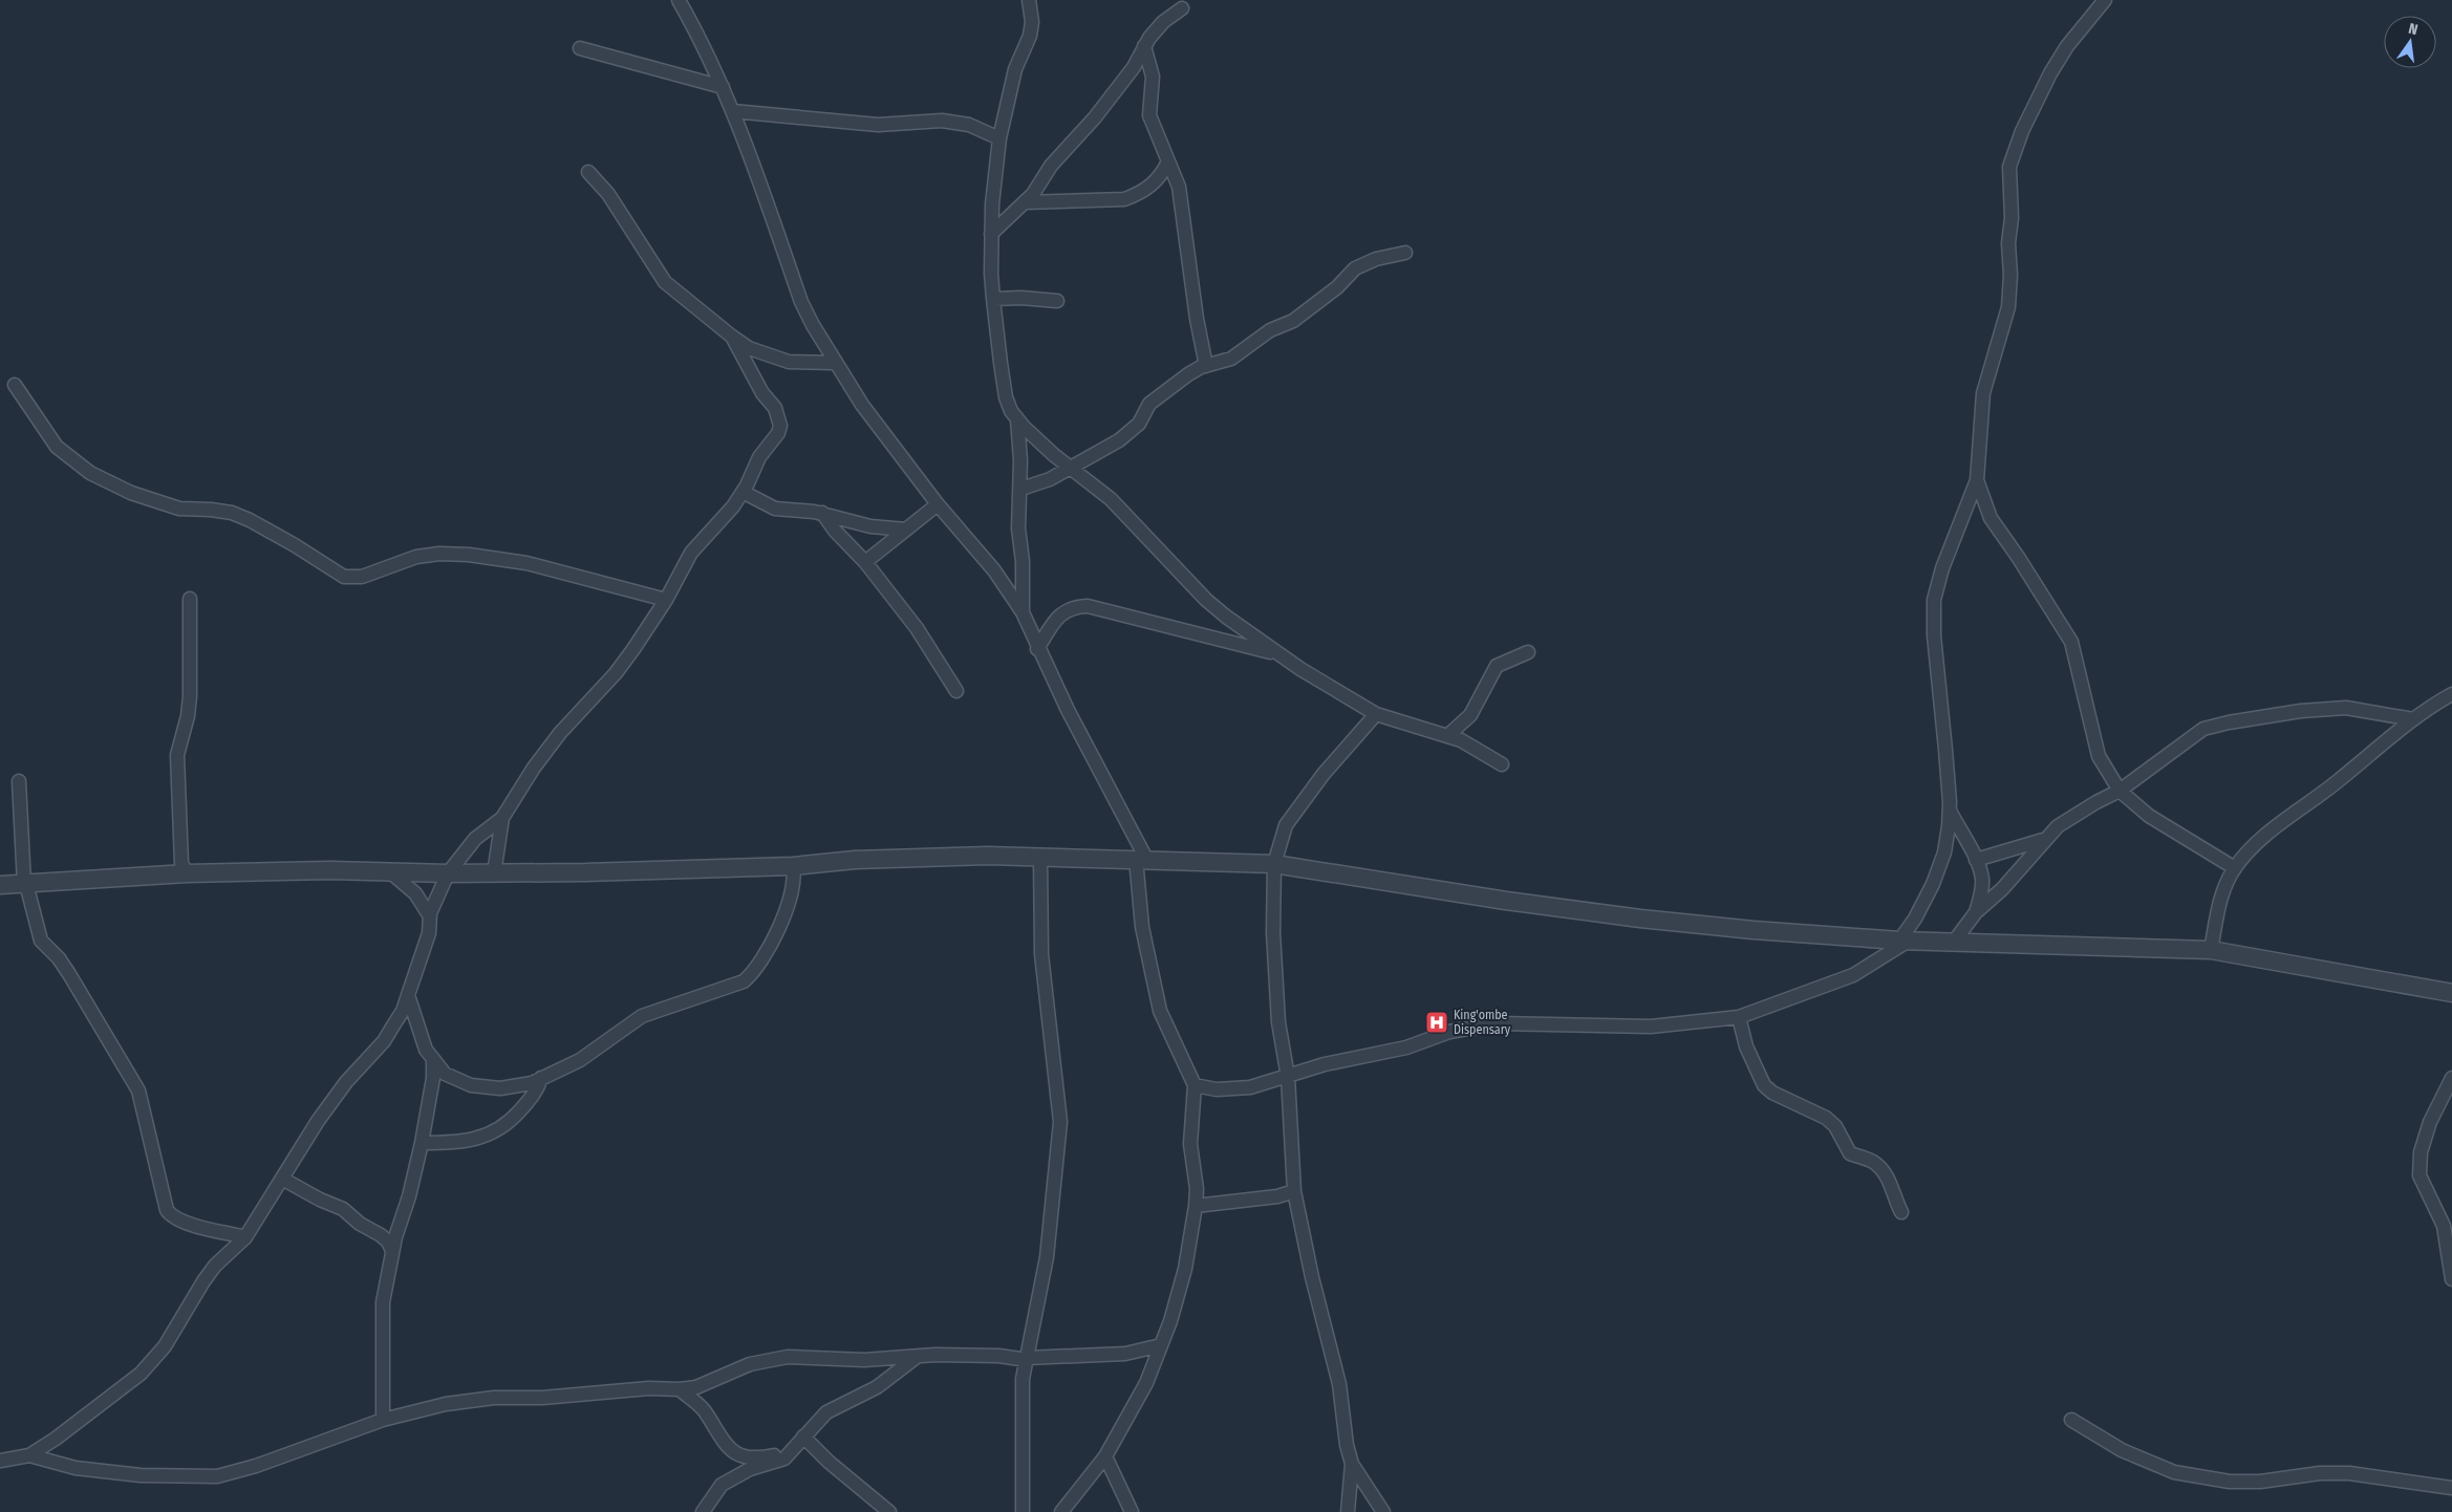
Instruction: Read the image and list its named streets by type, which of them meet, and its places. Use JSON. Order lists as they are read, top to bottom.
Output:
{
  "places": {
    "hospital": ["King'ombe Dispensary"]
  },
  "north": "top"
}
